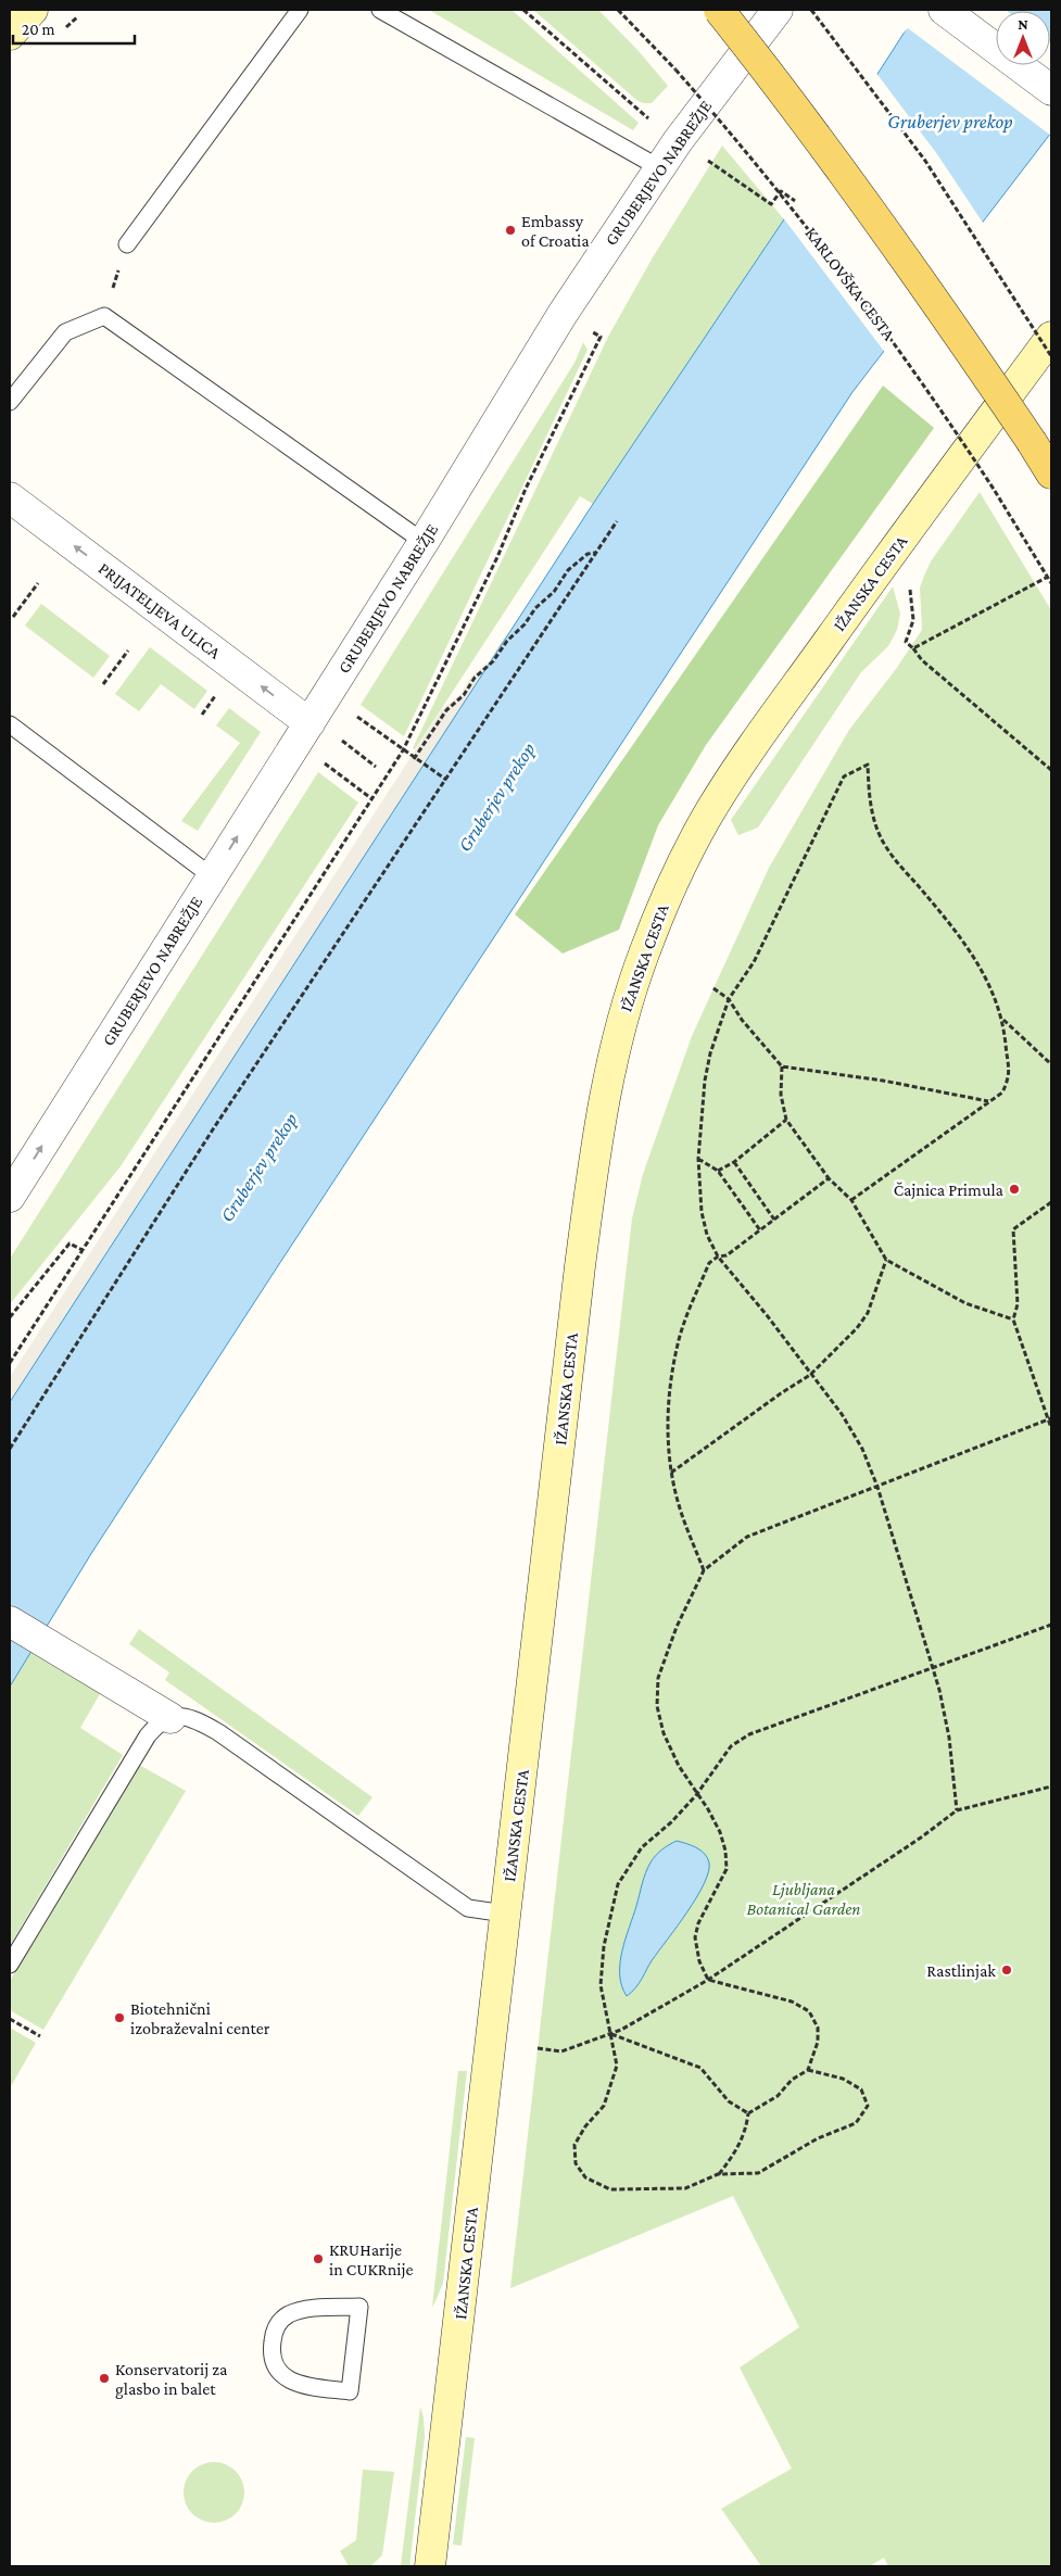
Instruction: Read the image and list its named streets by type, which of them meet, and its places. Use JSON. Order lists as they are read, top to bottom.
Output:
{
  "streets": {
    "main road": ["IŽANSKA CESTA"],
    "street": ["GRUBERJEVO NABREŽJE", "PRIJATELJEVA ULICA"],
    "path": ["KARLOVŠKA CESTA"]
  },
  "crossings": [
    ["GRUBERJEVO NABREŽJE", "PRIJATELJEVA ULICA"]
  ],
  "one_way": ["GRUBERJEVO NABREŽJE", "PRIJATELJEVA ULICA"],
  "water": ["Gruberjev prekop"],
  "parks": ["Ljubljana Botanical Garden"],
  "places": [
    "Embassy of Croatia",
    "Čajnica Primula",
    "Rastlinjak",
    "Biotehnični izobraževalni center",
    "KRUHarije in CUKRnije",
    "Konservatorij za glasbo in balet"
  ],
  "scale_bar": "20 m",
  "north": "top"
}
